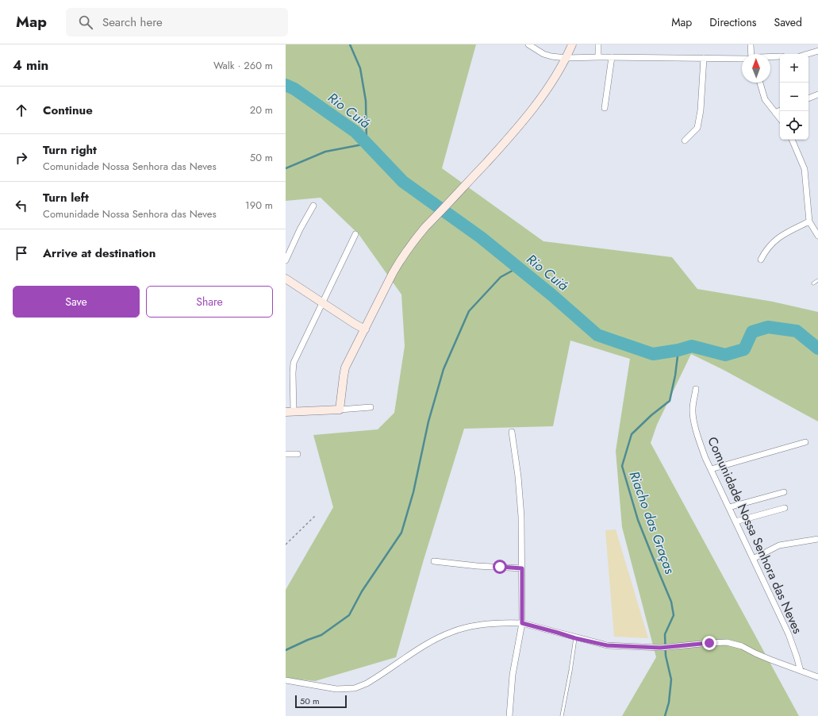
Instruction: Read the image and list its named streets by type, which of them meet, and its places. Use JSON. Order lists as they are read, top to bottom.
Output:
{
  "streets": {
    "street": ["Comunidade Nossa Senhora das Neves"]
  },
  "water": ["Rio Cuiá", "Riacho das Graças"],
  "scale_bar": "50 m",
  "north": "top",
  "page": {
    "header": "Map",
    "search": "Search here",
    "nav": ["Map", "Directions", "Saved"],
    "heading": ["4 min", "Walk · 260 m"],
    "map_buttons": ["+", "−"],
    "list": [
      ["Continue", "20 m"],
      ["Turn right", "Comunidade Nossa Senhora das Neves", "50 m"],
      ["Turn left", "Comunidade Nossa Senhora das Neves", "190 m"],
      "Arrive at destination"
    ],
    "buttons": ["Save", "Share"],
    "scale": "50 m"
  }
}
